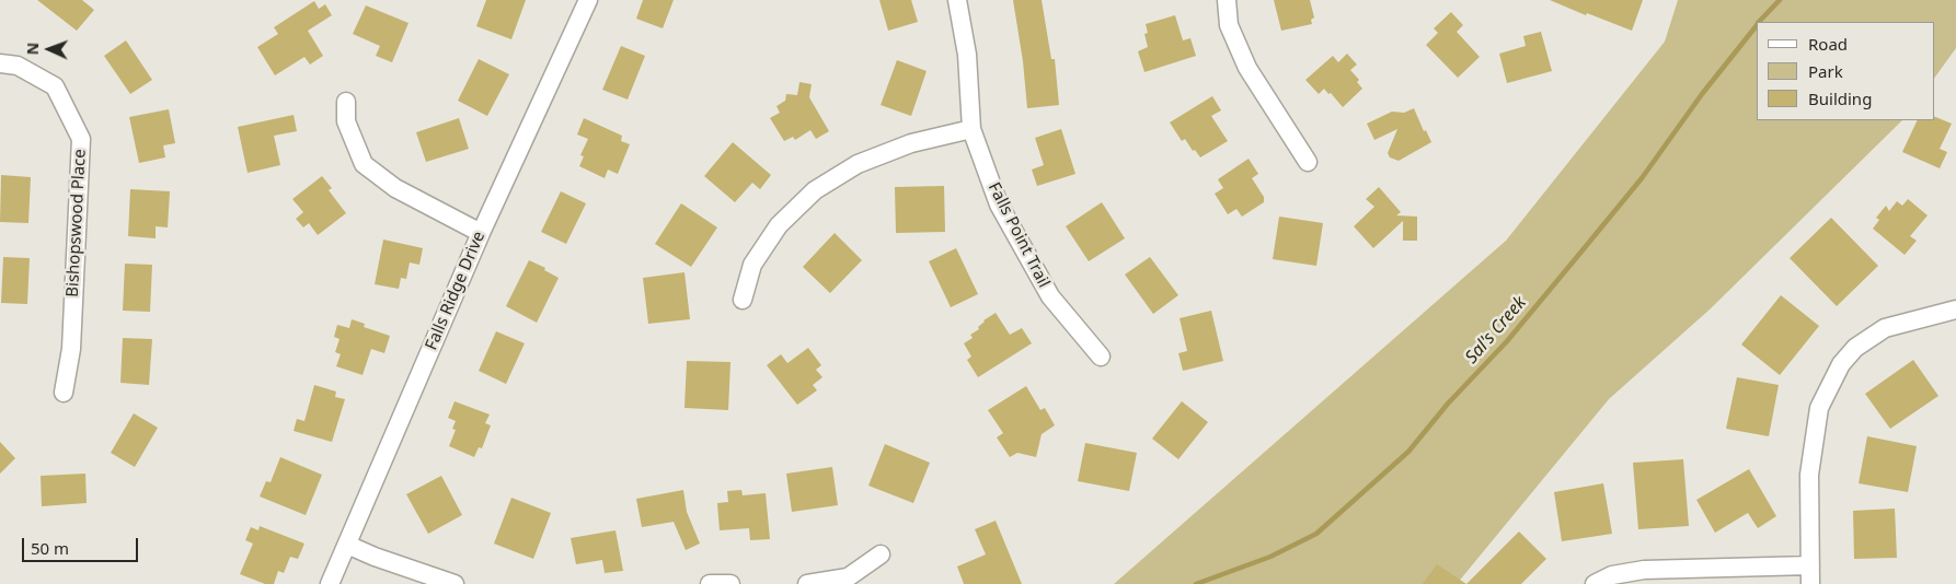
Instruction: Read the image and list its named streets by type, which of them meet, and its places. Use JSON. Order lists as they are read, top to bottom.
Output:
{
  "streets": {
    "street": ["Bishopswood Place", "Falls Point Trail", "Falls Ridge Drive"]
  },
  "water": ["Sal's Creek"],
  "legend": ["Road", "Park", "Building"],
  "scale_bar": "50 m",
  "north": "left"
}
